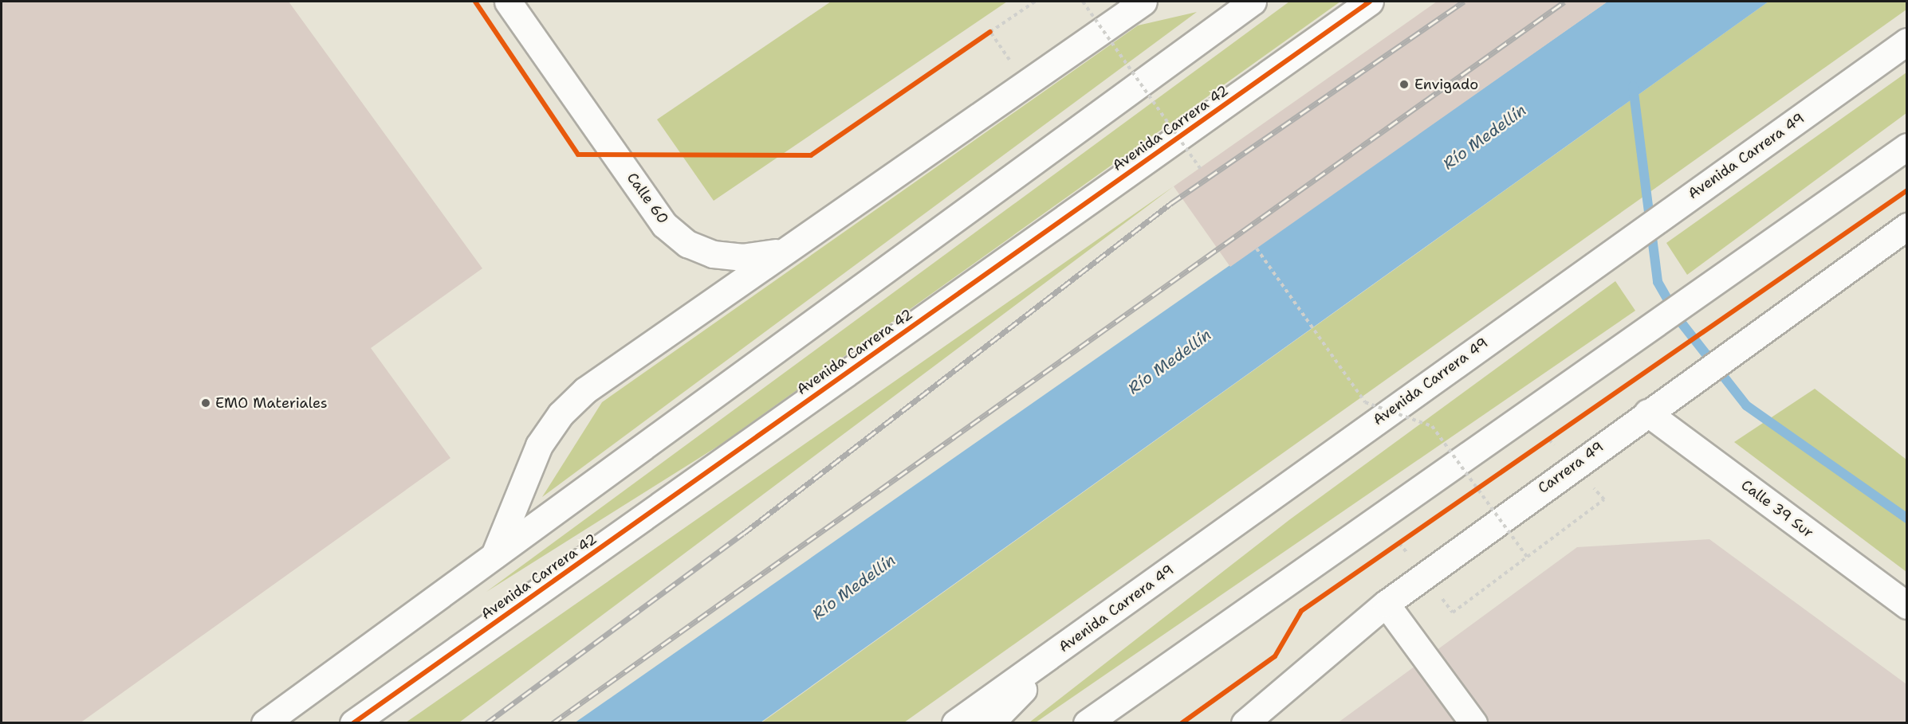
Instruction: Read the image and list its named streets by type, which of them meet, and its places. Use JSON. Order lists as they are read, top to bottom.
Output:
{
  "streets": {
    "main road": [
      "Avenida Carrera 42",
      "Avenida Carrera 49",
      "Calle 60",
      "Carrera 49",
      "Calle 39 Sur"
    ]
  },
  "crossings": [
    ["Carrera 49", "Calle 39 Sur"]
  ],
  "water": ["Río Medellín"],
  "places": ["Envigado", "EMO Materiales"]
}
